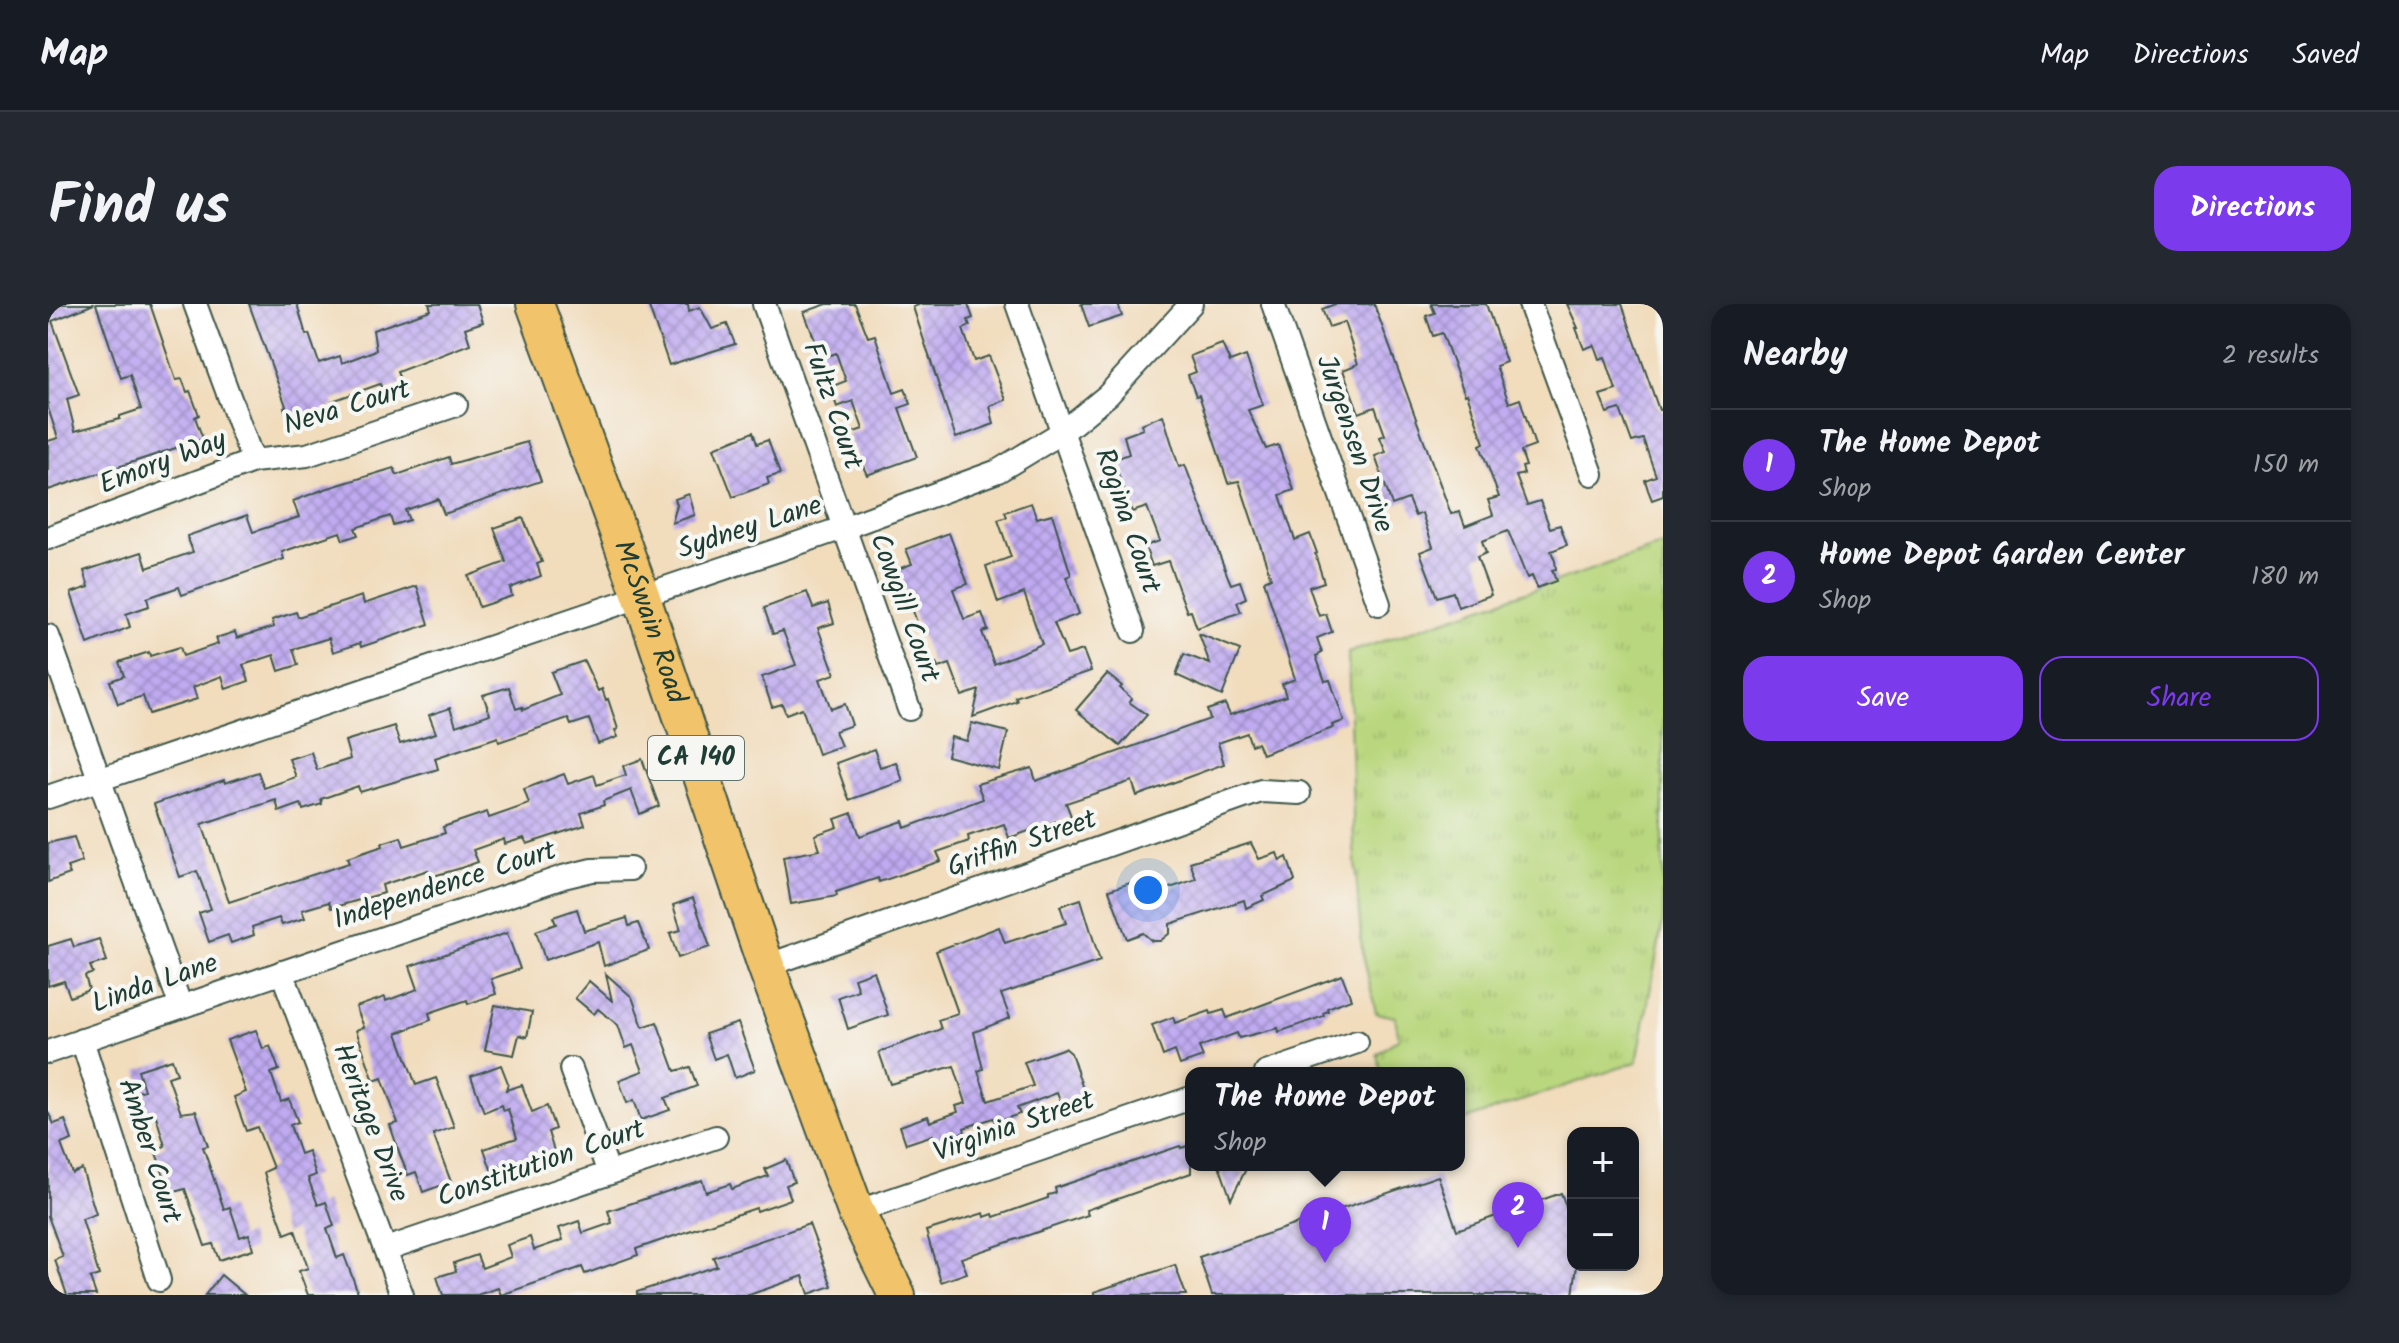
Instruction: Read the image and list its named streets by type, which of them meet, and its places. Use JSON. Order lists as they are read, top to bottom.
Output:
{
  "streets": {
    "main road": ["McSwain Road", "CA 140"],
    "street": [
      "Fultz Court",
      "Neva Court",
      "Jurgensen Drive",
      "Emory Way",
      "Rogina Court",
      "Sydney Lane",
      "Cowgill Court",
      "Griffin Street",
      "Independence Court",
      "Linda Lane",
      "Heritage Drive",
      "Virginia Street",
      "Amber Court",
      "Constitution Court"
    ]
  },
  "crossings": [
    ["Fultz Court", "Sydney Lane"],
    ["Fultz Court", "Cowgill Court"],
    ["Neva Court", "Emory Way"],
    ["Rogina Court", "Sydney Lane"],
    ["Sydney Lane", "Cowgill Court"],
    ["Sydney Lane", "McSwain Road"],
    ["McSwain Road", "Griffin Street"],
    ["McSwain Road", "Virginia Street"],
    ["Independence Court", "Linda Lane"],
    ["Independence Court", "Heritage Drive"],
    ["Linda Lane", "Heritage Drive"],
    ["Linda Lane", "Amber Court"],
    ["Heritage Drive", "Constitution Court"]
  ],
  "page": {
    "header": "Map",
    "nav": ["Map", "Directions", "Saved"],
    "title": "Find us",
    "buttons": [
      "Directions",
      ["Save", "Share"]
    ],
    "heading": ["Nearby", "2 results"],
    "list": [
      {
        "mark": "1",
        "name": "The Home Depot",
        "note": "Shop",
        "value": "150 m"
      },
      {
        "mark": "2",
        "name": "Home Depot Garden Center",
        "note": "Shop",
        "value": "180 m"
      }
    ],
    "popup": ["The Home Depot", "Shop"],
    "map_buttons": ["+", "−"],
    "pins": ["2", "1"]
  }
}
